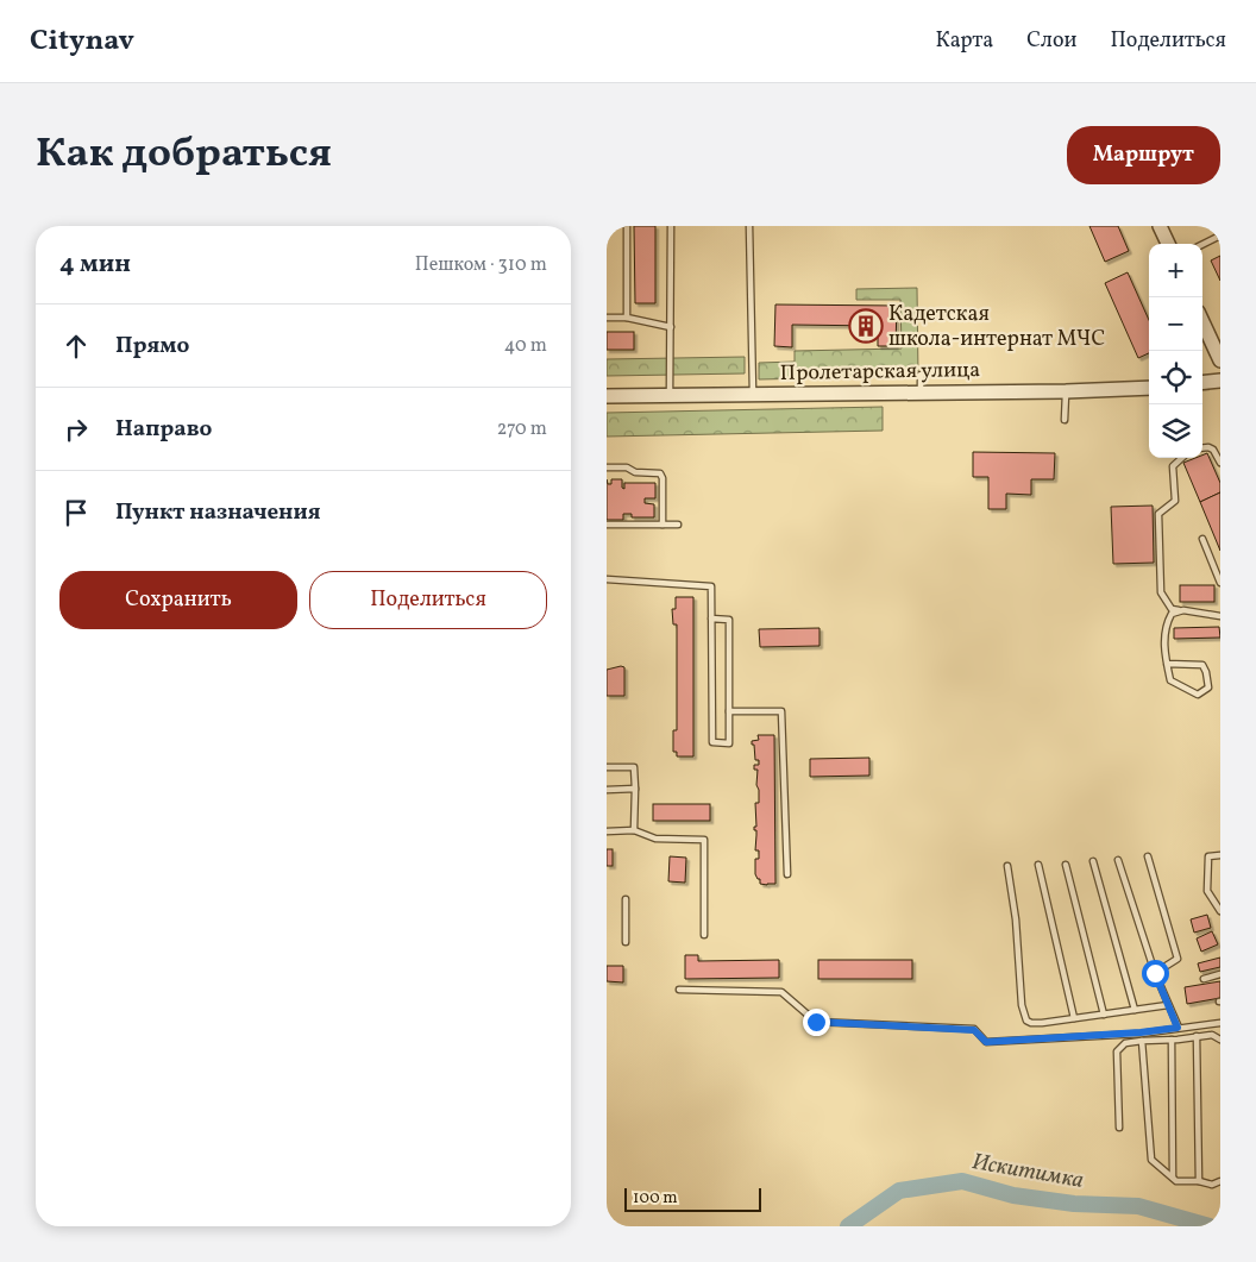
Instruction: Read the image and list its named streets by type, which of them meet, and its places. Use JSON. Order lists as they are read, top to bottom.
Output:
{
  "streets": {
    "street": ["Пролетарская улица"]
  },
  "water": ["Искитимка"],
  "places": {
    "building": ["Кадетская школа-интернат МЧС"]
  },
  "scale_bar": "100 m",
  "page": {
    "header": "Citynav",
    "nav": ["Карта", "Слои", "Поделиться"],
    "title": "Как добраться",
    "buttons": [
      "Маршрут",
      ["Сохранить", "Поделиться"]
    ],
    "heading": ["4 мин", "Пешком · 310 m"],
    "map_buttons": ["+", "−"],
    "list": [
      ["Прямо", "40 m"],
      ["Направо", "270 m"],
      "Пункт назначения"
    ],
    "scale": "100 m"
  }
}
